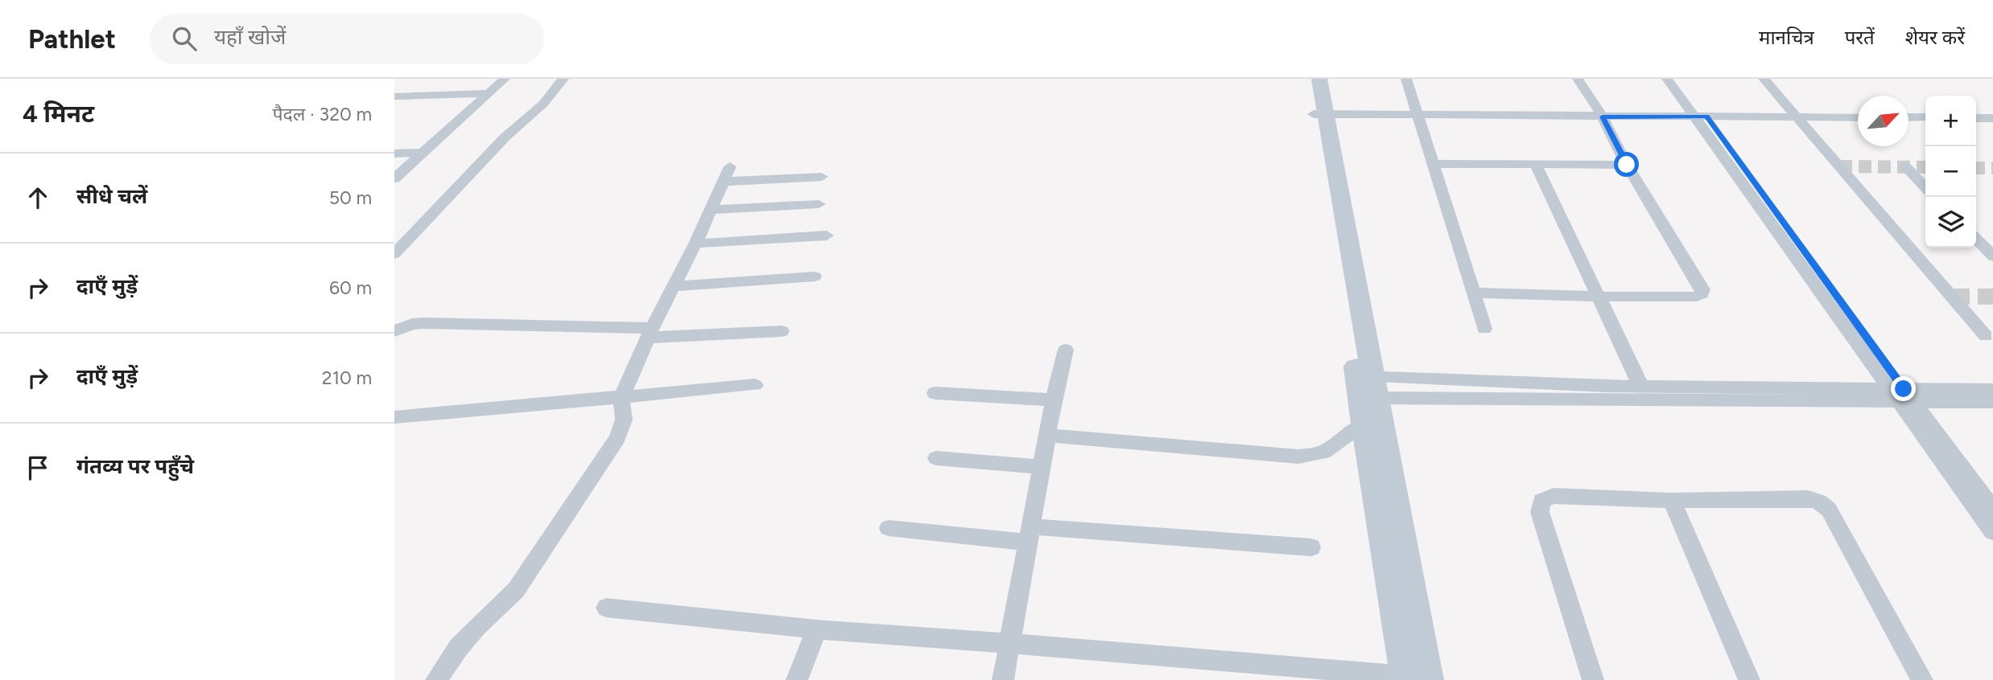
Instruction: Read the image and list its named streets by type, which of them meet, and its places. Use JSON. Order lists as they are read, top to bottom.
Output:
{
  "north": "top right",
  "page": {
    "header": "Pathlet",
    "search": "यहाँ खोजें",
    "nav": ["मानचित्र", "परतें", "शेयर करें"],
    "heading": ["4 मिनट", "पैदल · 320 m"],
    "map_buttons": ["+", "−"],
    "list": [
      ["सीधे चलें", "50 m"],
      ["दाएँ मुड़ें", "60 m"],
      ["दाएँ मुड़ें", "210 m"],
      "गंतव्य पर पहुँचे"
    ]
  }
}
